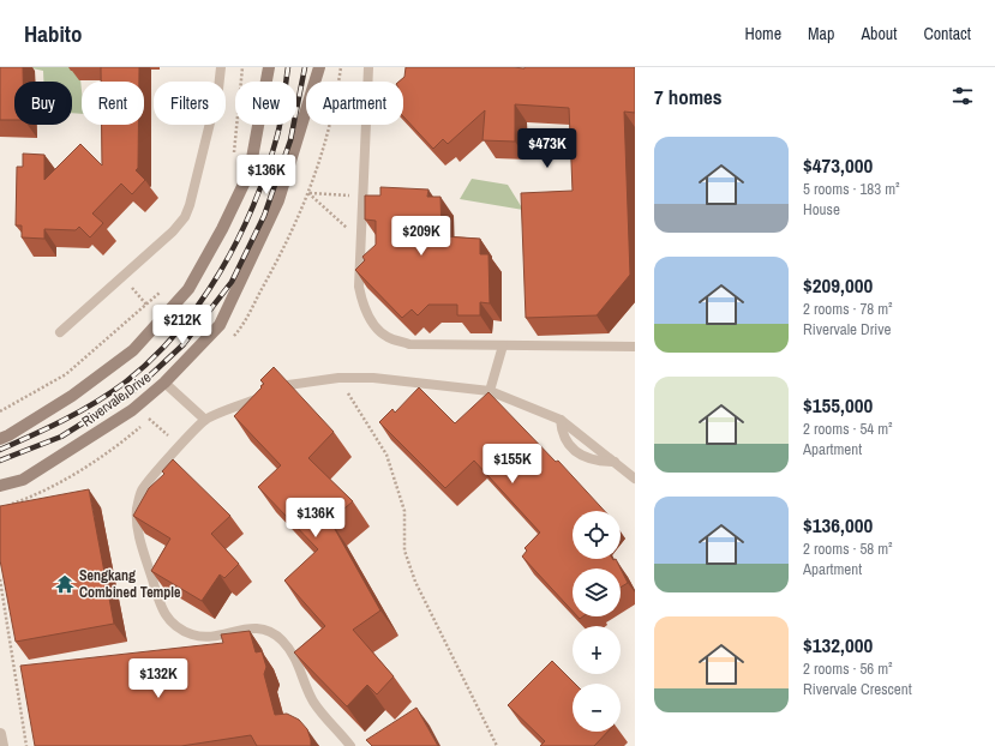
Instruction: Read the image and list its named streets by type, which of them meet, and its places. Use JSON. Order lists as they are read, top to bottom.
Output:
{
  "streets": {
    "street": ["Rivervale Drive"]
  },
  "places": {
    "temple": ["Sengkang Combined Temple"]
  },
  "page": {
    "header": "Habito",
    "nav": [
      "Home",
      "Map",
      "About",
      "Contact"
    ],
    "heading": "7 homes",
    "chip": [
      "Buy",
      "Rent",
      "Filters",
      "New",
      "Apartment"
    ],
    "list": [
      {
        "name": "$473,000",
        "note": "5 rooms · 183 m² · House"
      },
      {
        "name": "$209,000",
        "note": "2 rooms · 78 m² · Rivervale Drive"
      },
      {
        "name": "$155,000",
        "note": "2 rooms · 54 m² · Apartment"
      },
      {
        "name": "$136,000",
        "note": "2 rooms · 58 m² · Apartment"
      },
      {
        "name": "$132,000",
        "note": "2 rooms · 56 m² · Rivervale Crescent"
      }
    ],
    "price": [
      "$473K",
      "$136K",
      "$209K",
      "$212K",
      "$155K",
      "$136K",
      "$132K"
    ],
    "map_buttons": ["+", "−"]
  }
}
